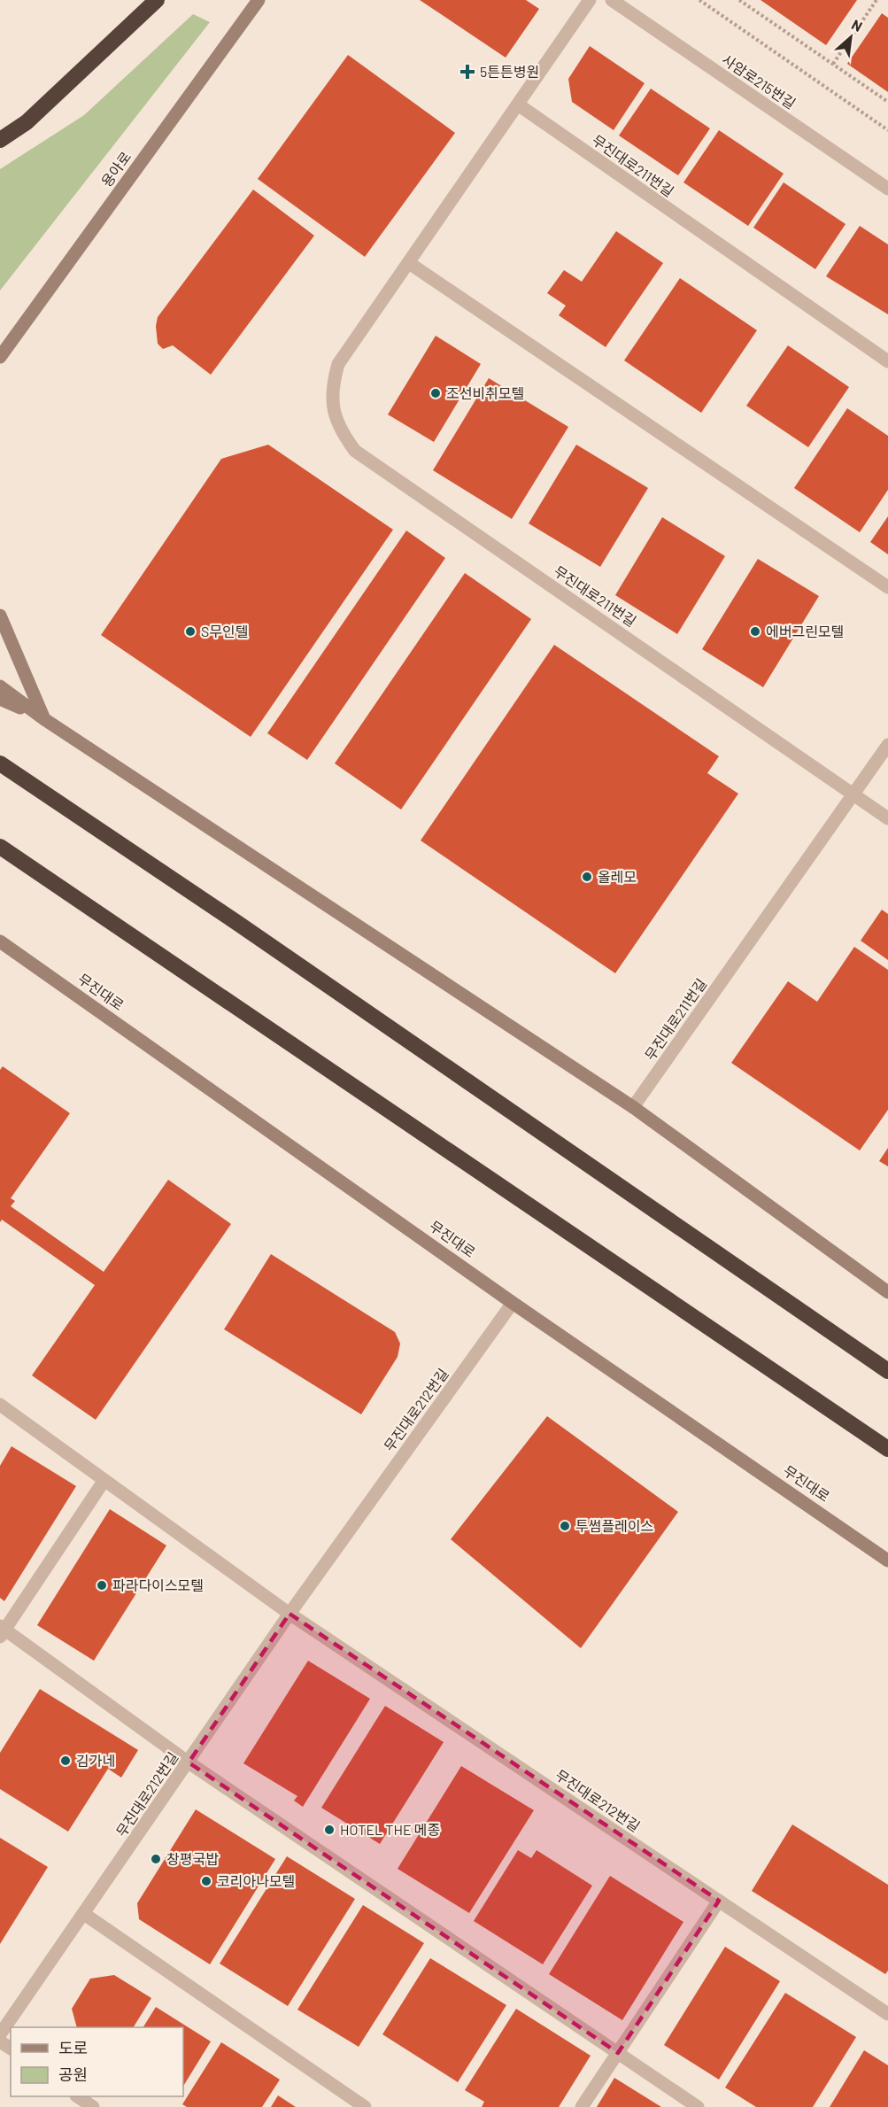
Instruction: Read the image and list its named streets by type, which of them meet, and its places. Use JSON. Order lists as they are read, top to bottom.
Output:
{
  "streets": {
    "street": [
      "사암로215번길",
      "무진대로211번길",
      "용아로",
      "무진대로",
      "무진대로212번길"
    ]
  },
  "crossings": [
    ["무진대로", "무진대로212번길"]
  ],
  "places": {
    "health": ["5튼튼병원"],
    "other": [
      "조선비취모텔",
      "S무인텔",
      "에버그린모텔",
      "올레모",
      "투썸플레이스",
      "파라다이스모텔",
      "김가네",
      "HOTEL THE 메종",
      "창평국밥",
      "코리아나모텔"
    ]
  },
  "legend": ["도로", "공원"],
  "north": "top right"
}
